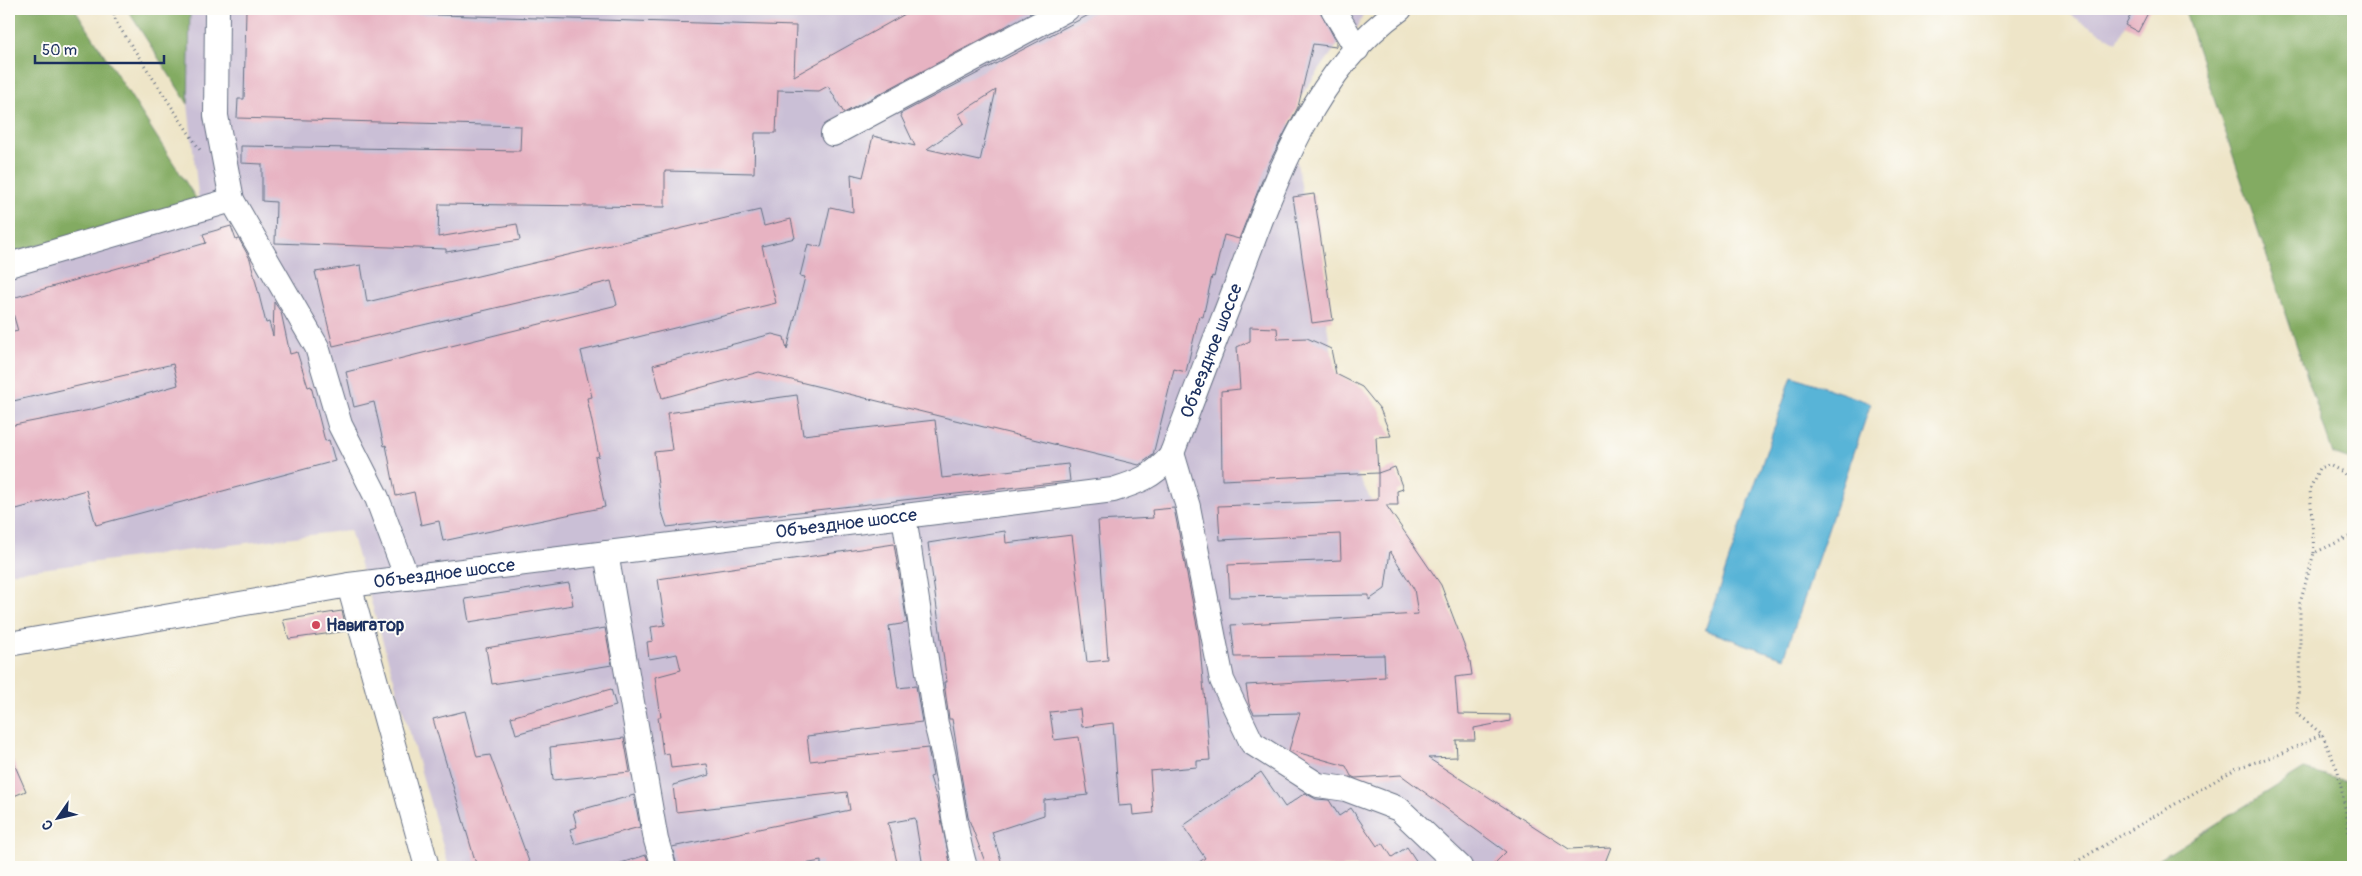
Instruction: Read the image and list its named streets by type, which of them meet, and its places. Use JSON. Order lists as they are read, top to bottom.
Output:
{
  "streets": {
    "street": ["Объездное шоссе"]
  },
  "places": ["Навигатор"],
  "scale_bar": "50 m",
  "north": "bottom left"
}
